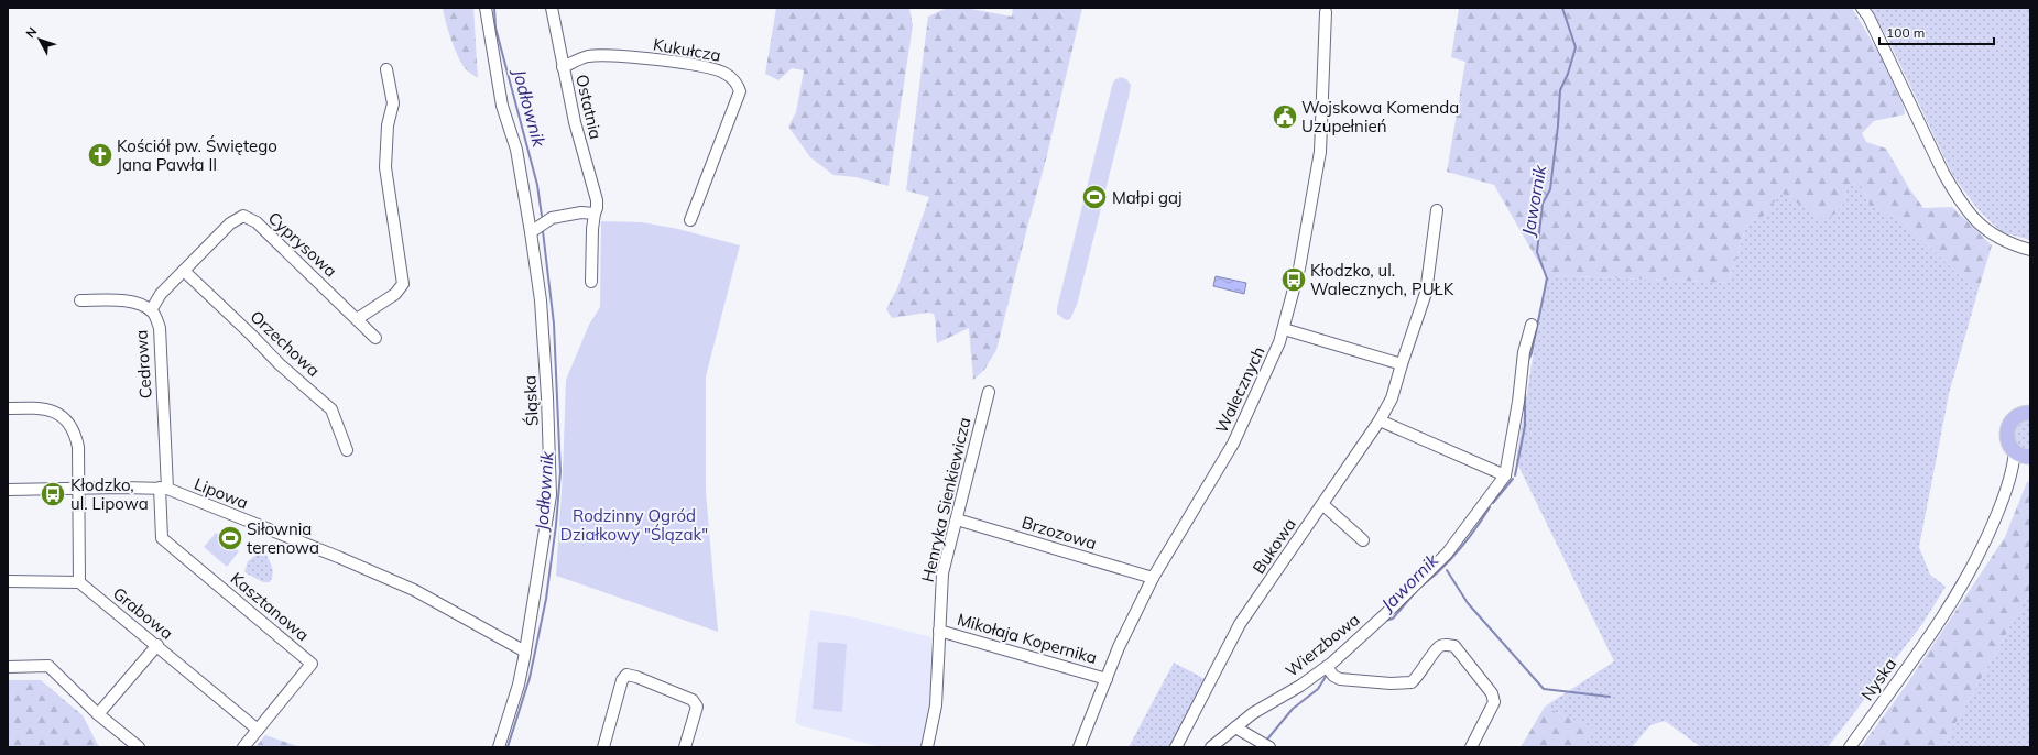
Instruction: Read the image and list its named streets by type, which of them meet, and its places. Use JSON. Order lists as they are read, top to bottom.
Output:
{
  "streets": {
    "street": [
      "Kukułcza",
      "Ostatnia",
      "Cyprysowa",
      "Orzechowa",
      "Cedrowa",
      "Walecznych",
      "Śląska",
      "Lipowa",
      "Henryka Sienkiewicza",
      "Brzozowa",
      "Bukowa",
      "Kasztanowa",
      "Grabowa",
      "Mikołaja Kopernika",
      "Wierzbowa",
      "Nyska"
    ]
  },
  "crossings": [
    ["Kukułcza", "Ostatnia"],
    ["Cyprysowa", "Orzechowa"],
    ["Cyprysowa", "Cedrowa"],
    ["Cedrowa", "Lipowa"],
    ["Cedrowa", "Kasztanowa"],
    ["Walecznych", "Brzozowa"],
    ["Walecznych", "Mikołaja Kopernika"],
    ["Śląska", "Lipowa"],
    ["Lipowa", "Kasztanowa"],
    ["Henryka Sienkiewicza", "Brzozowa"],
    ["Henryka Sienkiewicza", "Mikołaja Kopernika"],
    ["Kasztanowa", "Grabowa"]
  ],
  "water": ["Jodłownik", "Jawornik"],
  "parks": ["Rodzinny Ogród Działkowy \"Ślązak\""],
  "places": {
    "public building": ["Wojskowa Komenda Uzupełnień"],
    "church": ["Kościół pw. Świętego Jana Pawła II"],
    "sports": ["Małpi gaj", "Siłownia terenowa"],
    "bus stop": ["Kłodzko, ul. Walecznych, PUŁK", "Kłodzko, ul. Lipowa"]
  },
  "scale_bar": "100 m",
  "north": "top left"
}
